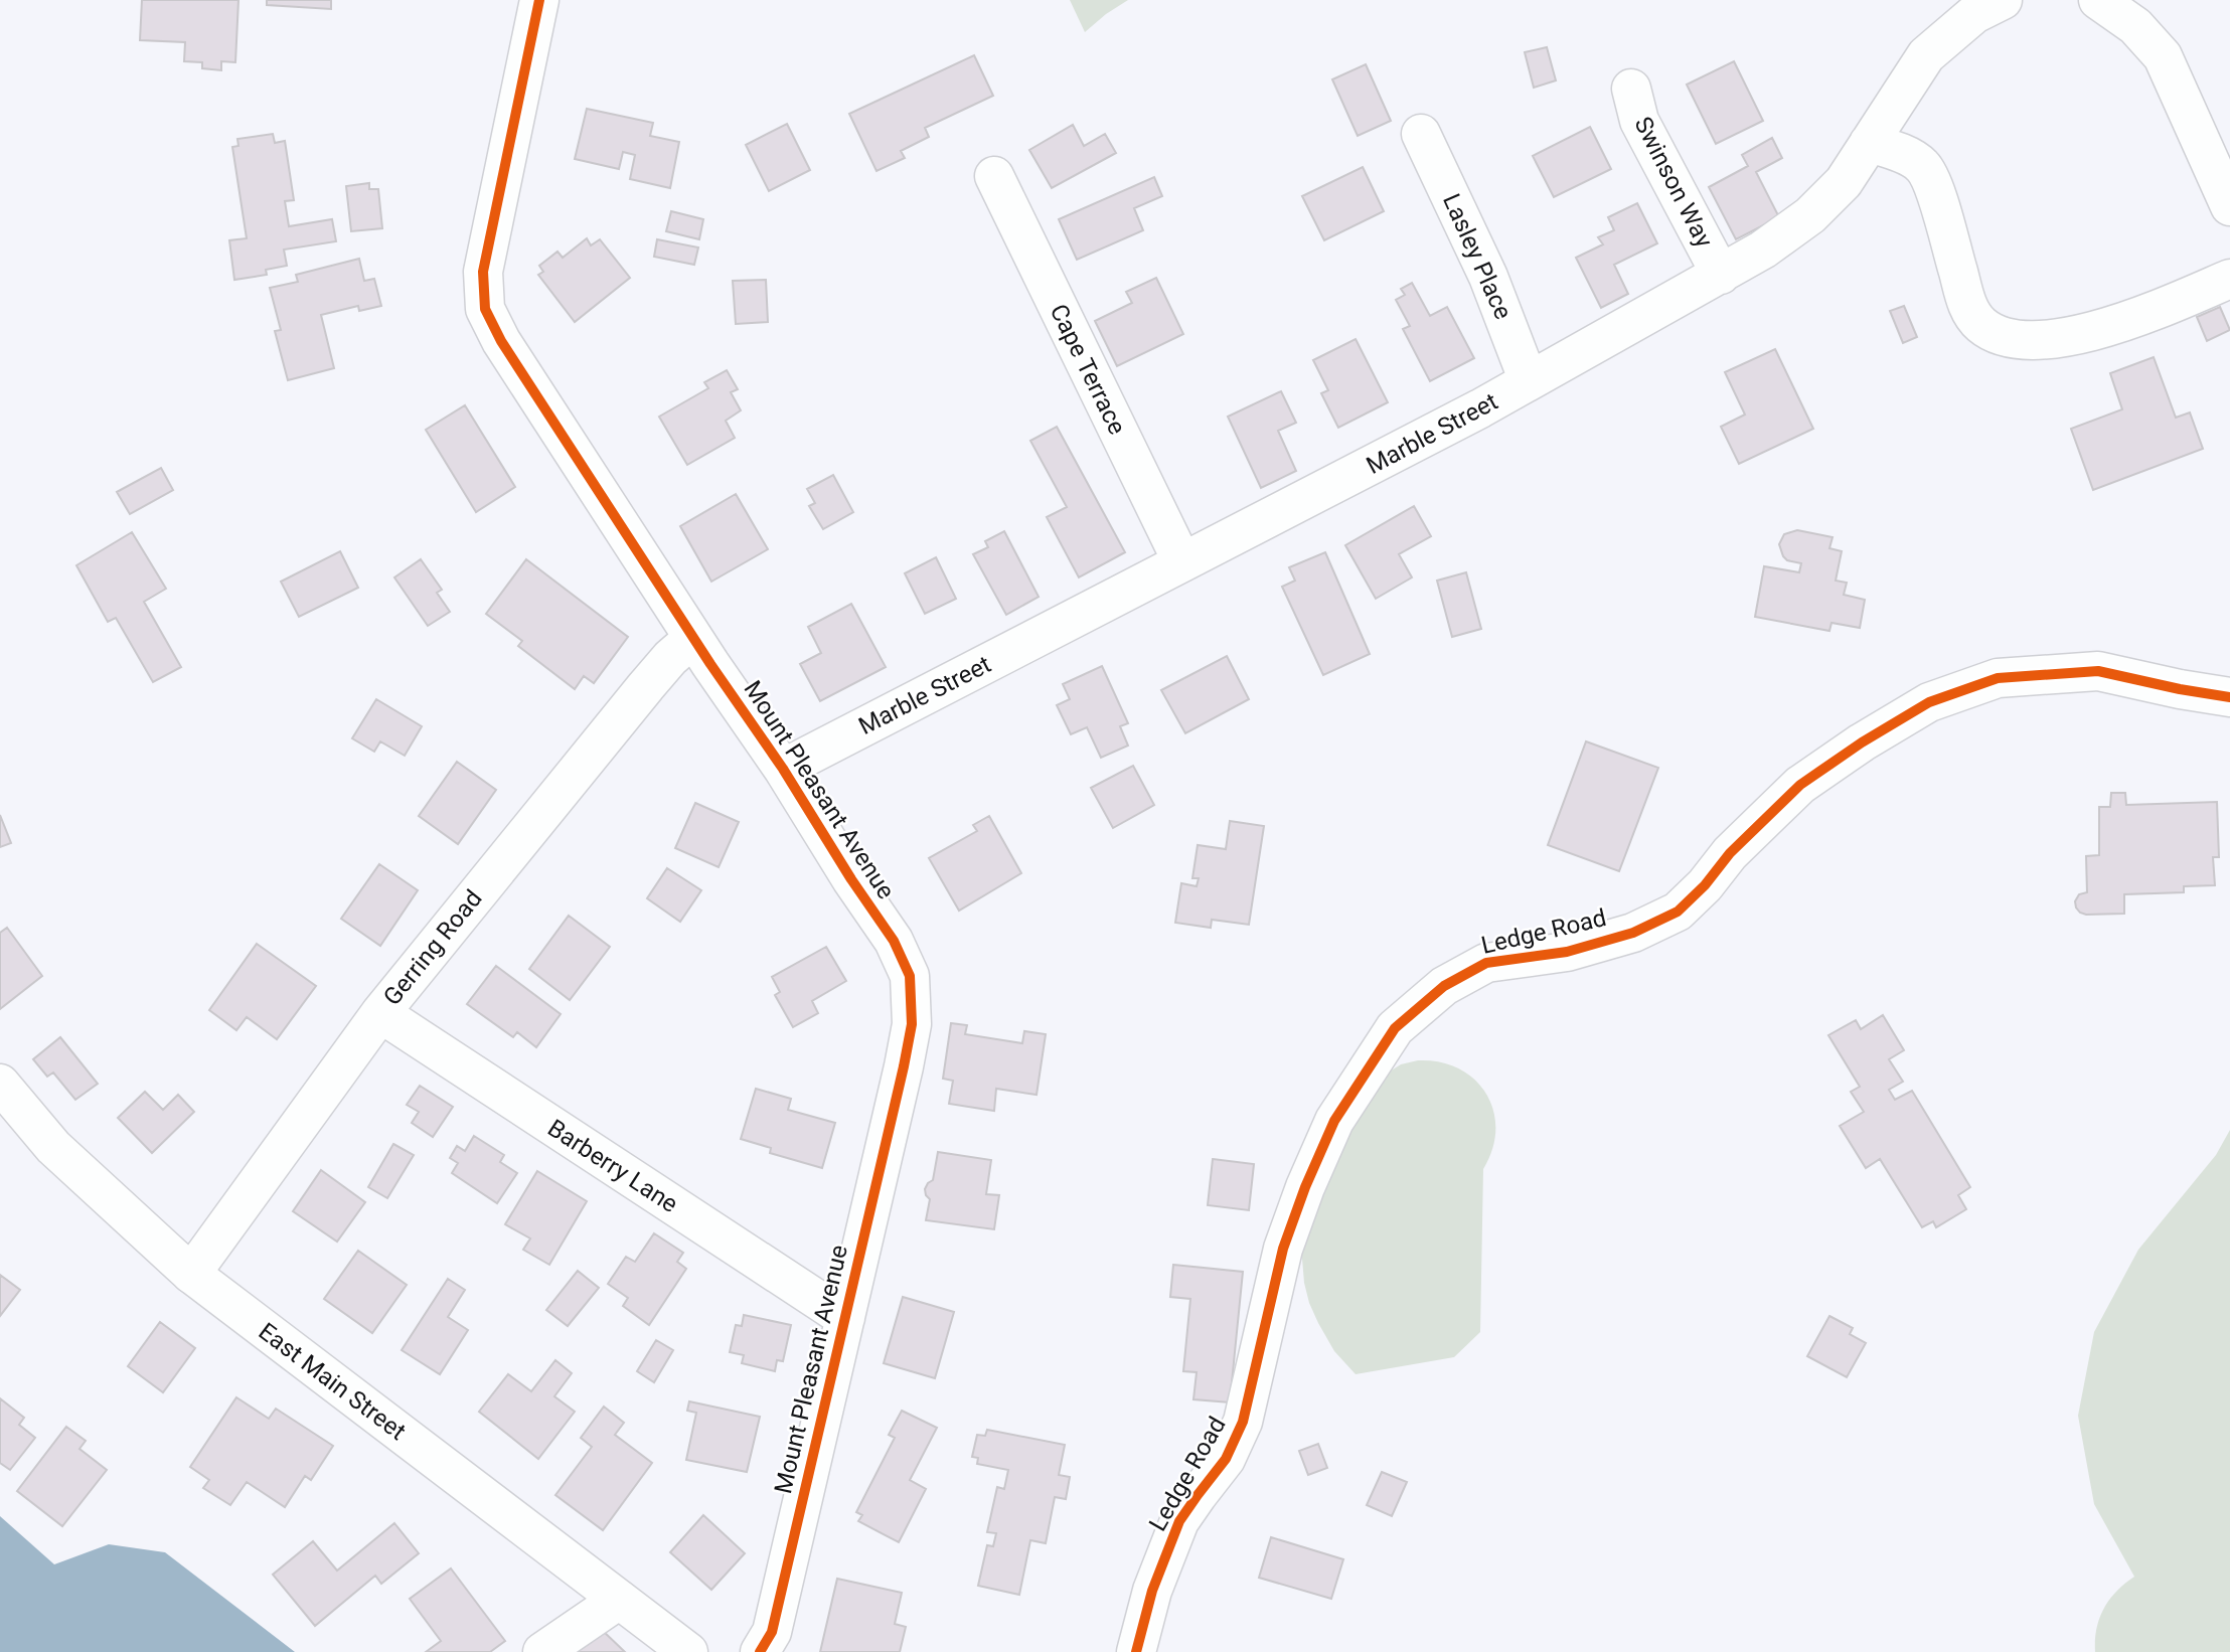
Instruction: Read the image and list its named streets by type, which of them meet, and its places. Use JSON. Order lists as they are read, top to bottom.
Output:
{
  "streets": {
    "street": [
      "Swinson Way",
      "Lasley Place",
      "Cape Terrace",
      "Marble Street",
      "Mount Pleasant Avenue",
      "Ledge Road",
      "Gerring Road",
      "Barberry Lane",
      "East Main Street"
    ]
  },
  "crossings": [
    ["Swinson Way", "Marble Street"],
    ["Lasley Place", "Marble Street"],
    ["Cape Terrace", "Marble Street"],
    ["Marble Street", "Mount Pleasant Avenue"],
    ["Mount Pleasant Avenue", "Gerring Road"],
    ["Mount Pleasant Avenue", "Barberry Lane"],
    ["Gerring Road", "Barberry Lane"],
    ["Gerring Road", "East Main Street"]
  ]
}
